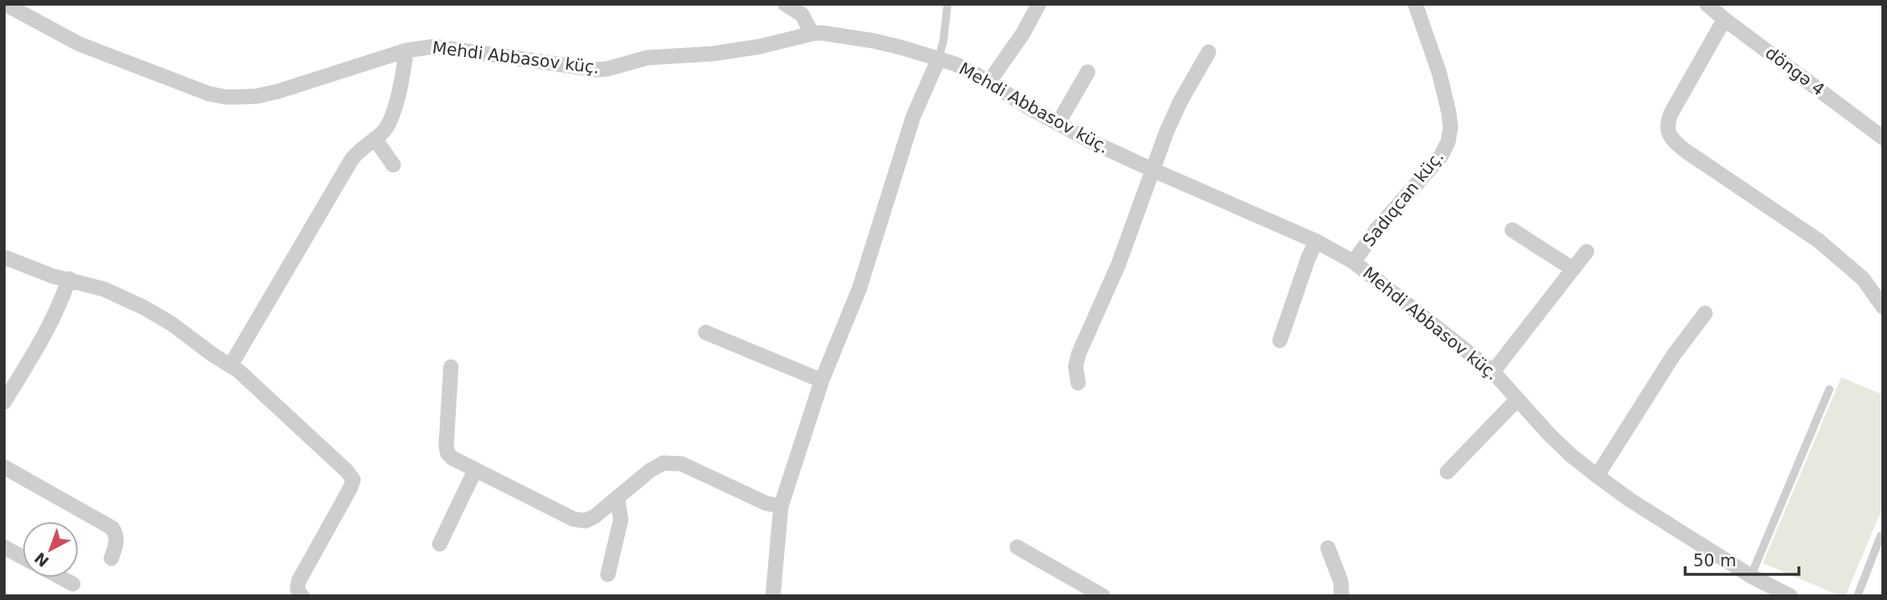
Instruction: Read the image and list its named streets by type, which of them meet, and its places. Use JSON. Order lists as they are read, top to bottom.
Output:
{
  "streets": {
    "street": ["Mehdi Abbasov küç.", "döngə 4", "Sadıqcan küç."]
  },
  "crossings": [
    ["Mehdi Abbasov küç.", "Sadıqcan küç."]
  ],
  "scale_bar": "50 m",
  "north": "bottom left"
}
